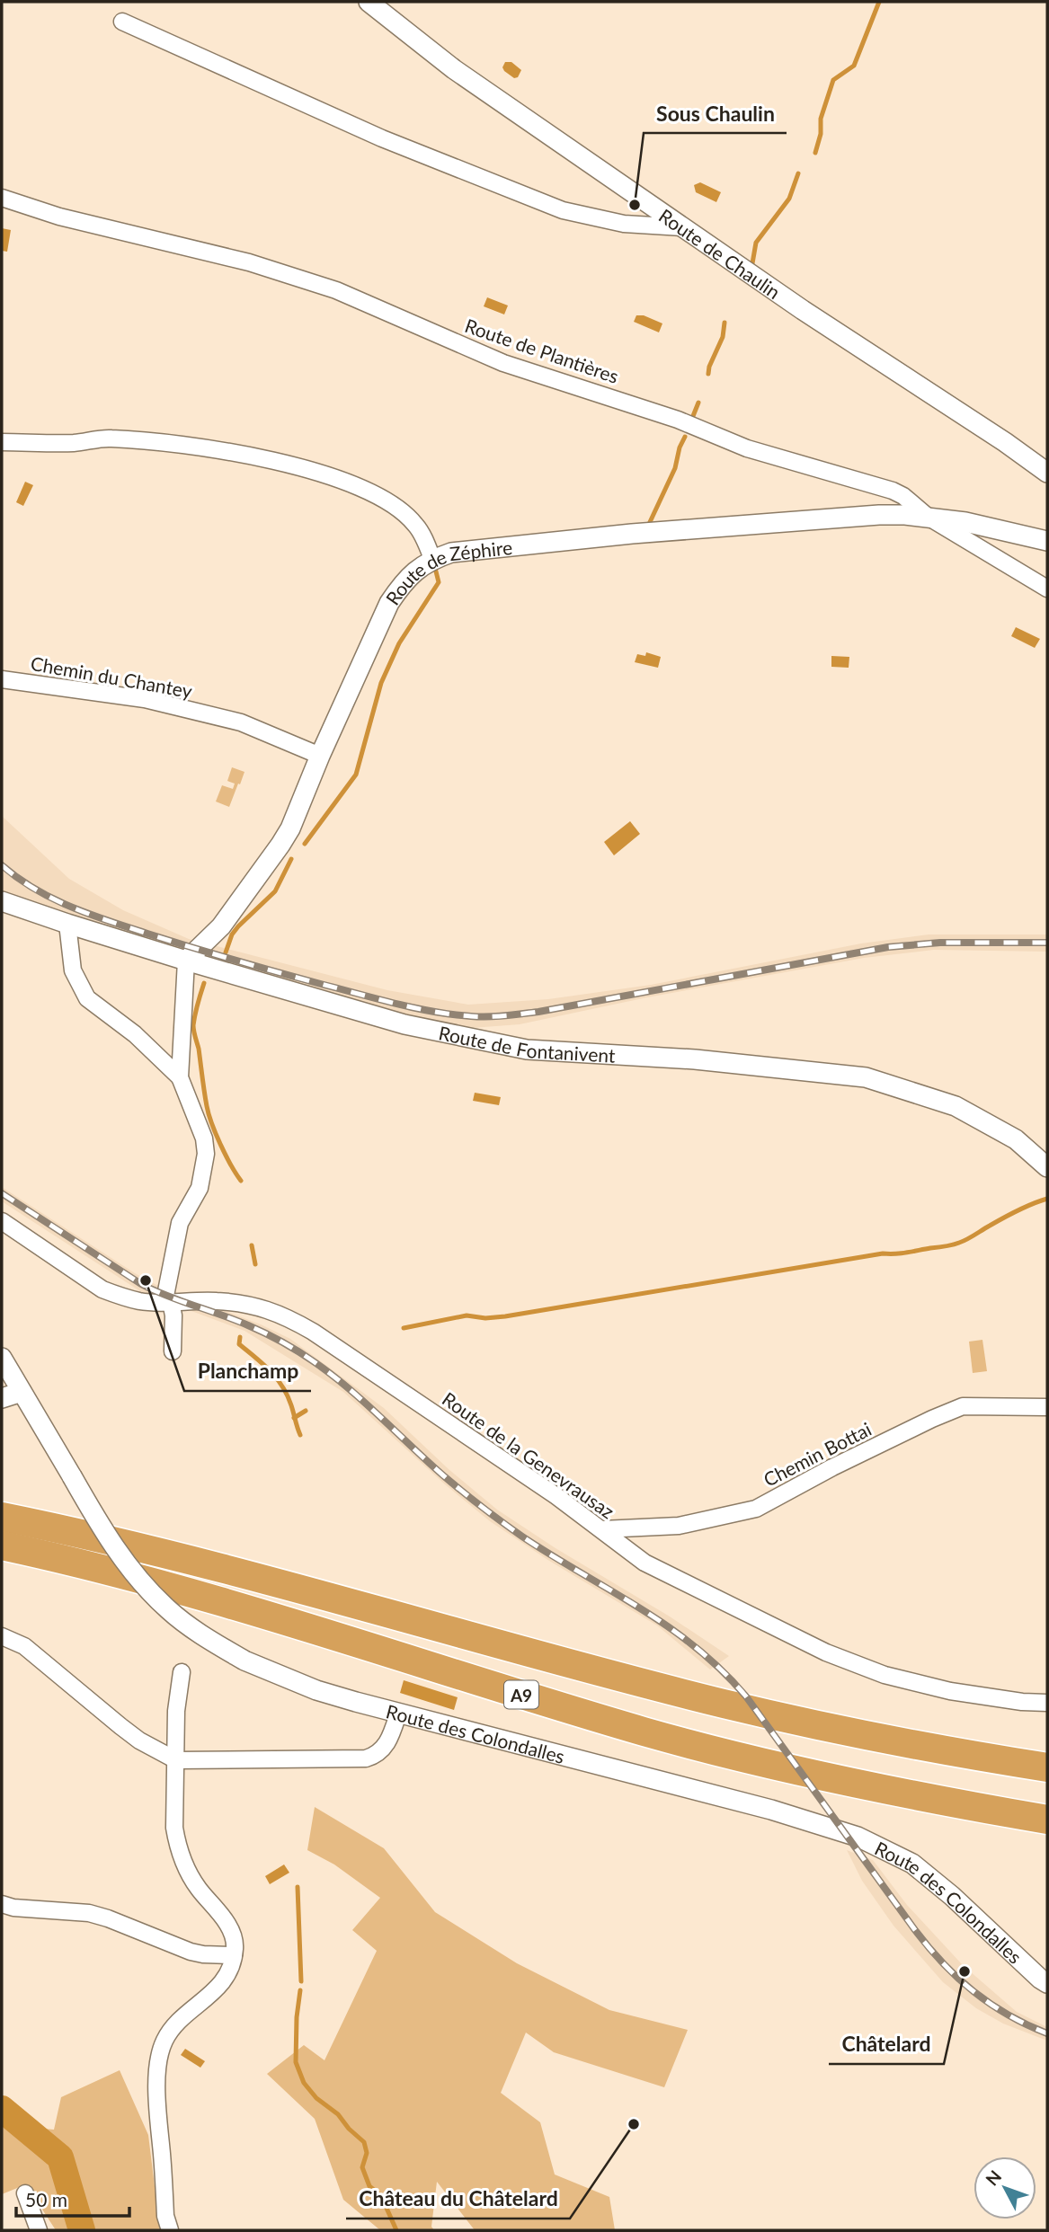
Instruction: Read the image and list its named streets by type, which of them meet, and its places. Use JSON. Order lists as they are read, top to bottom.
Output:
{
  "streets": {
    "highway": ["A9"],
    "street": [
      "Route de Chaulin",
      "Route de Plantières",
      "Route de Zéphire",
      "Chemin du Chantey",
      "Route de Fontanivent",
      "Chemin Bottai",
      "Route de la Genevrausaz",
      "Route des Colondalles"
    ]
  },
  "crossings": [
    ["Route de Plantières", "Route de Zéphire"],
    ["Route de Zéphire", "Chemin du Chantey"],
    ["Route de Zéphire", "Route de Fontanivent"],
    ["Chemin Bottai", "Route de la Genevrausaz"]
  ],
  "places": [
    "Sous Chaulin",
    "Planchamp",
    "Châtelard",
    "Château du Châtelard"
  ],
  "scale_bar": "50 m",
  "north": "top left"
}
